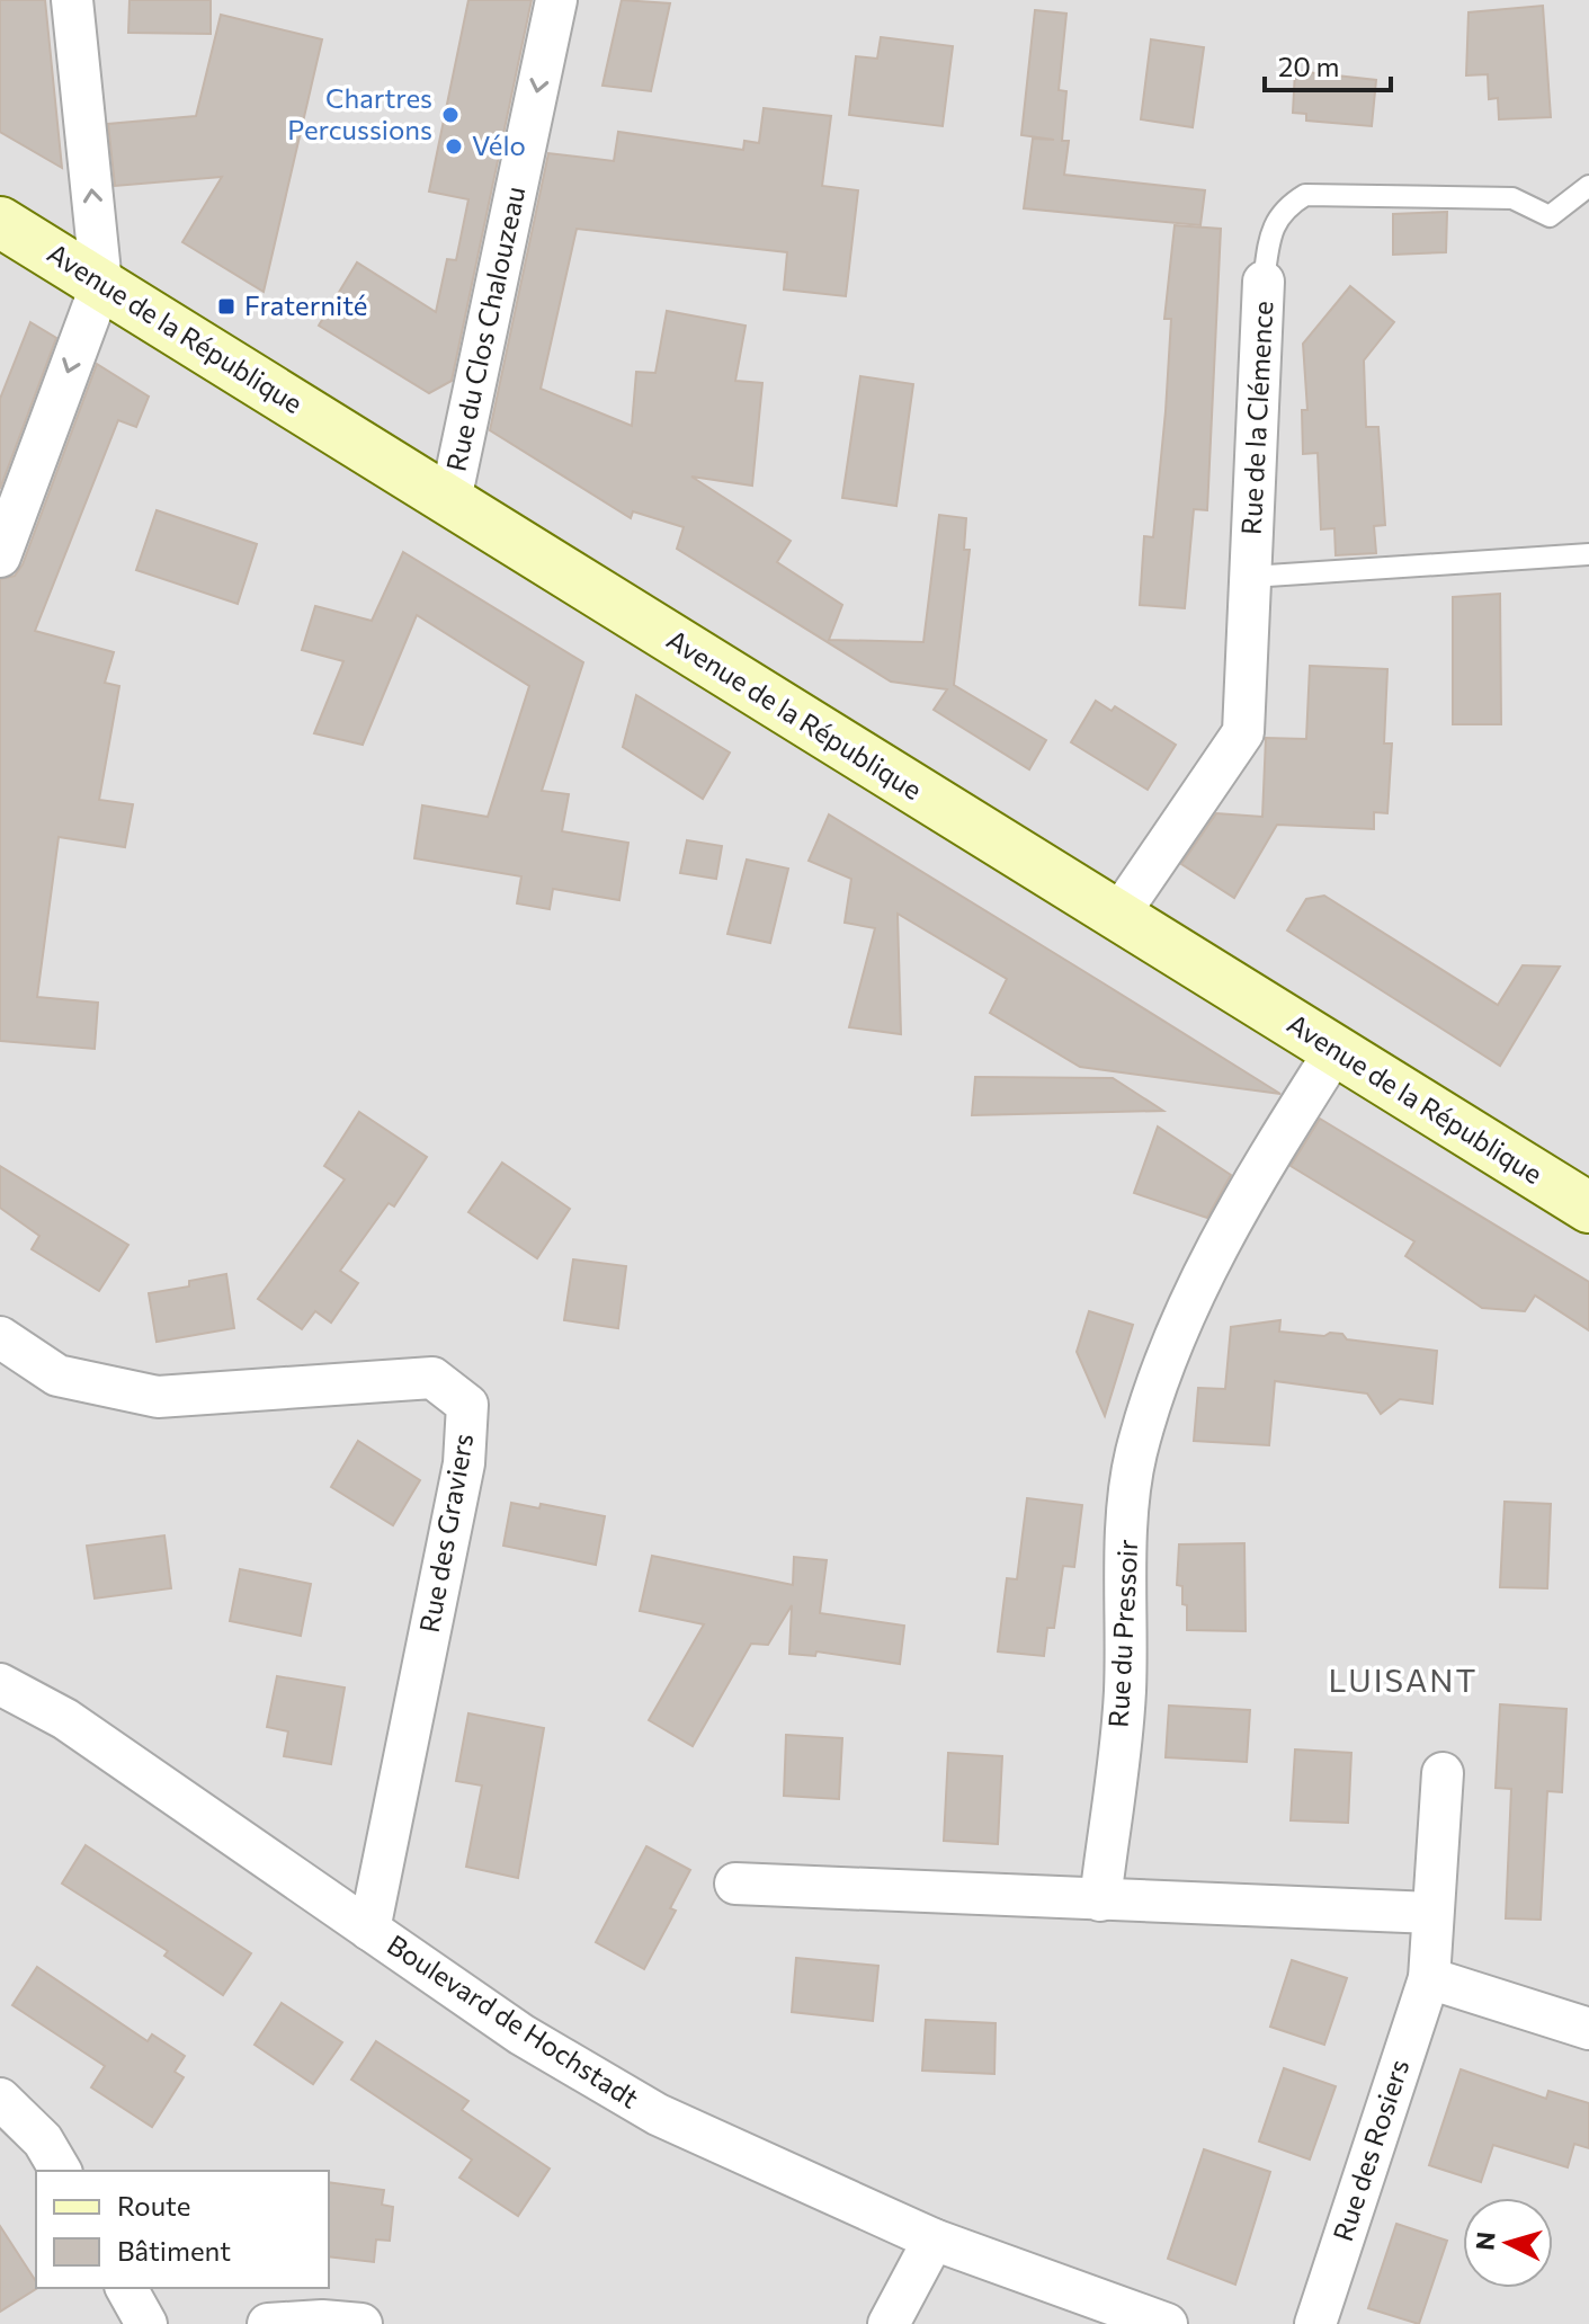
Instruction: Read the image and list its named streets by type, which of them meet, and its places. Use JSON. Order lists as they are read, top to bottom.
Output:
{
  "streets": {
    "main road": ["Avenue de la République"],
    "street": [
      "Rue du Clos Chalouzeau",
      "Rue de la Clémence",
      "Rue des Graviers",
      "Rue du Pressoir",
      "Boulevard de Hochstadt",
      "Rue des Rosiers"
    ]
  },
  "crossings": [
    ["Avenue de la République", "Rue du Clos Chalouzeau"],
    ["Avenue de la République", "Rue de la Clémence"],
    ["Avenue de la République", "Rue du Pressoir"],
    ["Rue des Graviers", "Boulevard de Hochstadt"]
  ],
  "one_way": ["Rue du Clos Chalouzeau"],
  "districts": ["LUISANT"],
  "places": {
    "other": ["Chartres Percussions", "Vélo"],
    "transit": ["Fraternité"]
  },
  "legend": ["Route", "Bâtiment"],
  "scale_bar": "20 m",
  "north": "left"
}
